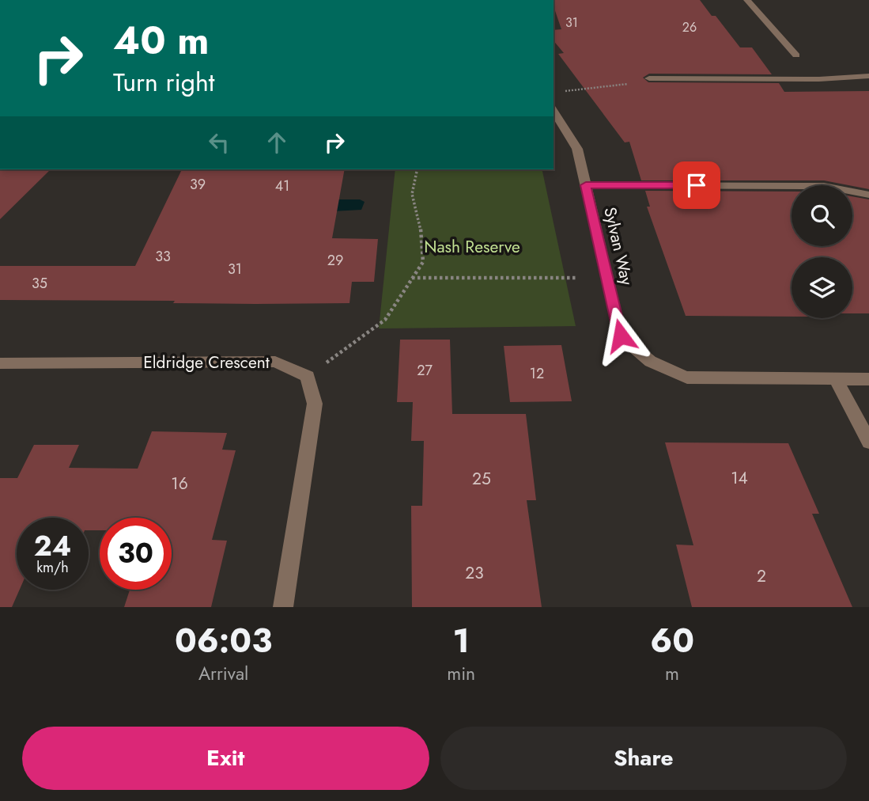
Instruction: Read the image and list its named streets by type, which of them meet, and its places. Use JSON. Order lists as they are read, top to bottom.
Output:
{
  "streets": {
    "street": ["Sylvan Way", "Eldridge Crescent"]
  },
  "parks": ["Nash Reserve"],
  "house_numbers": [
    "31",
    "26",
    "39",
    "41",
    "33",
    "29",
    "31",
    "35",
    "27",
    "12",
    "14",
    "25",
    "16",
    "23",
    "2"
  ],
  "page": {
    "turn": ["40 m", "Turn right"],
    "speed": "24 km/h",
    "limit": "30",
    "eta": [
      "06:03",
      "Arrival",
      "1",
      "min",
      "60",
      "m"
    ],
    "buttons": ["Exit", "Share"]
  }
}
